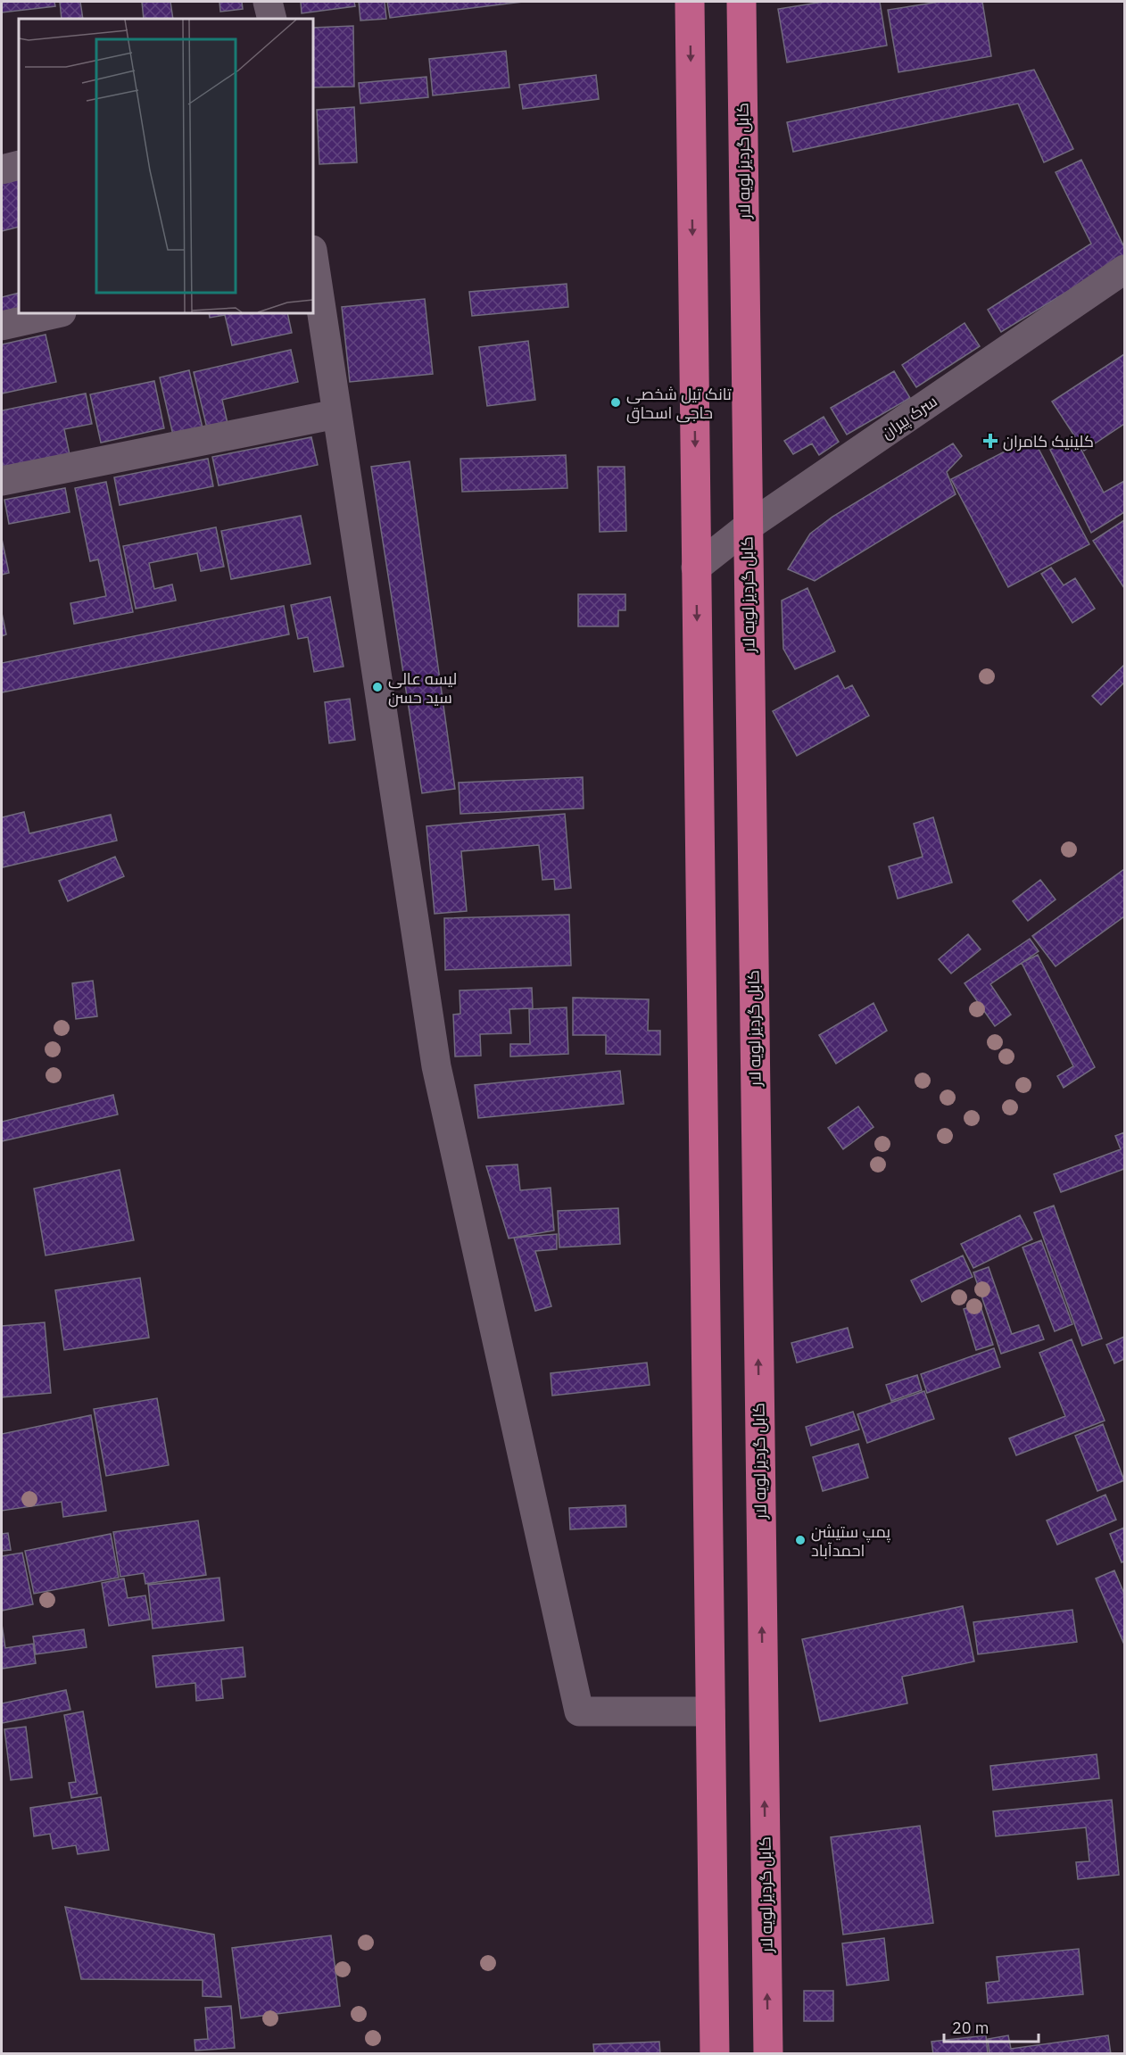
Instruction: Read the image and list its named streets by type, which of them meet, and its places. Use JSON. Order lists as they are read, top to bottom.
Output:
{
  "streets": {
    "highway": ["کابل گردیز لویه لار"],
    "street": ["سرک پیران"]
  },
  "crossings": [
    ["کابل گردیز لویه لار", "سرک پیران"]
  ],
  "places": {
    "other": ["تانک تیل شخصی حاجی اسحاق", "لیسه عالی سید حسن", "پمپ ستیشن احمدآباد"],
    "health": ["کلینیک کامران"]
  },
  "scale_bar": "20 m"
}
